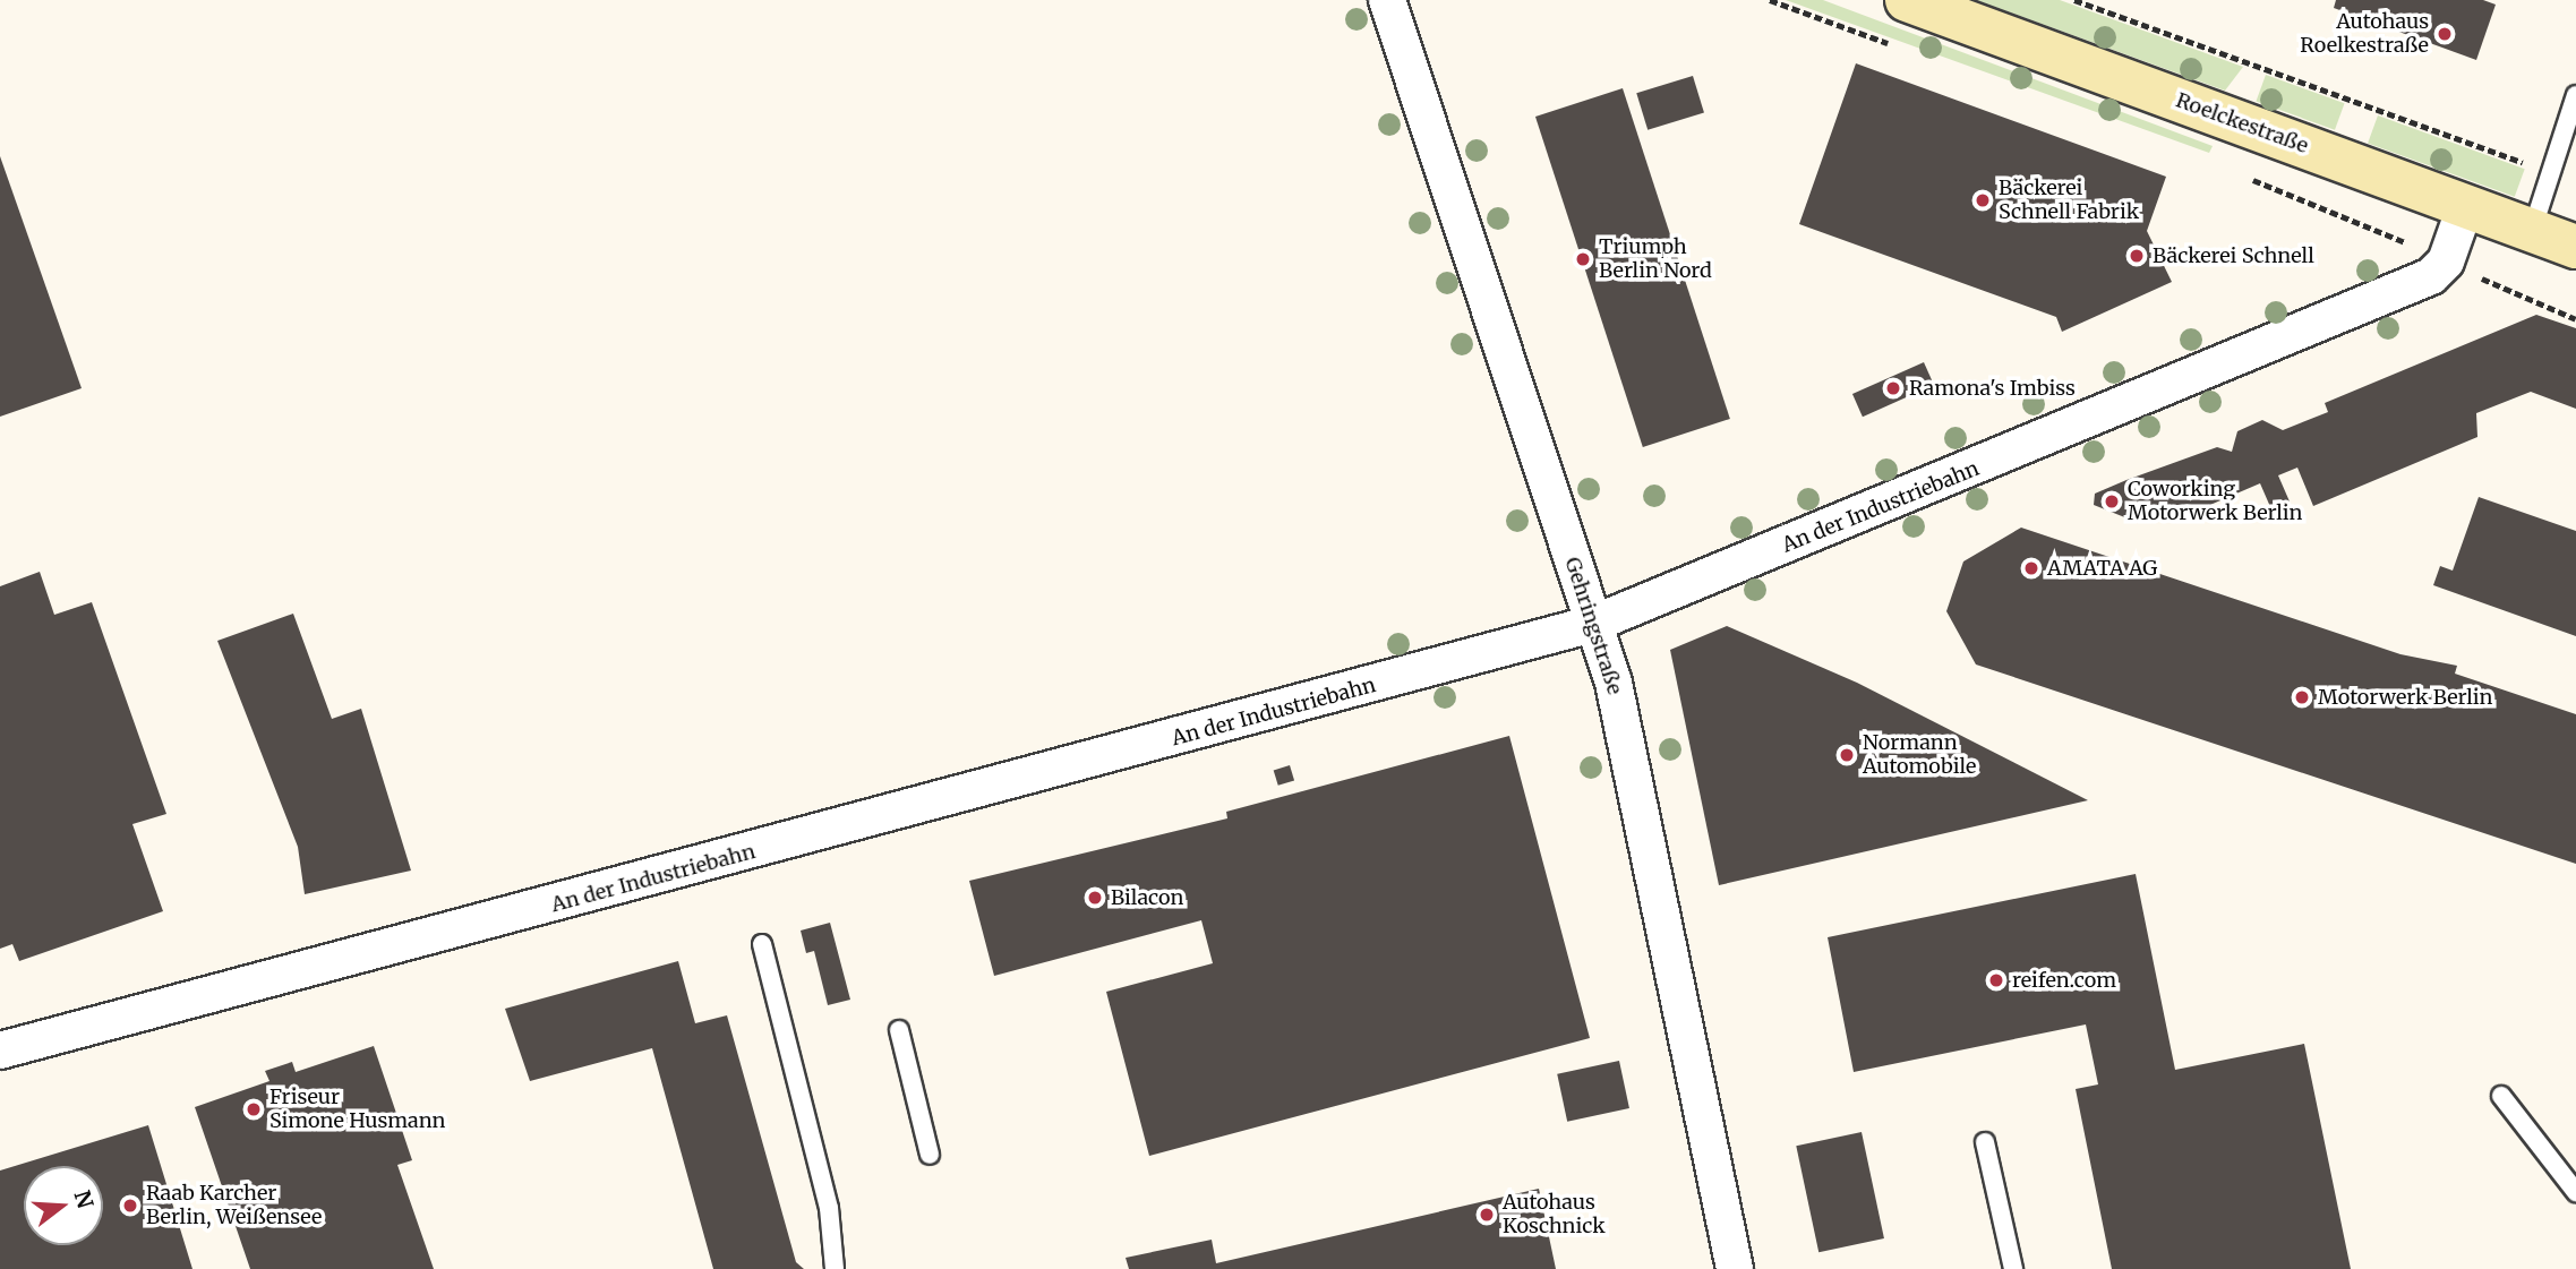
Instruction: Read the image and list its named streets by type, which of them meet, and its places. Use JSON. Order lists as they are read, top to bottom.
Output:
{
  "streets": {
    "main road": ["Roelckestraße"],
    "street": ["An der Industriebahn", "Gehringstraße"]
  },
  "crossings": [
    ["Roelckestraße", "An der Industriebahn"],
    ["An der Industriebahn", "Gehringstraße"]
  ],
  "places": [
    "Autohaus Roelkestraße",
    "Bäckerei Schnell Fabrik",
    "Bäckerei Schnell",
    "Triumph Berlin Nord",
    "Ramona's Imbiss",
    "Coworking Motorwerk Berlin",
    "AMATA AG",
    "Motorwerk Berlin",
    "Normann Automobile",
    "Bilacon",
    "reifen.com",
    "Friseur Simone Husmann",
    "Raab Karcher Berlin, Weißensee",
    "Autohaus Koschnick"
  ],
  "north": "right"
}
